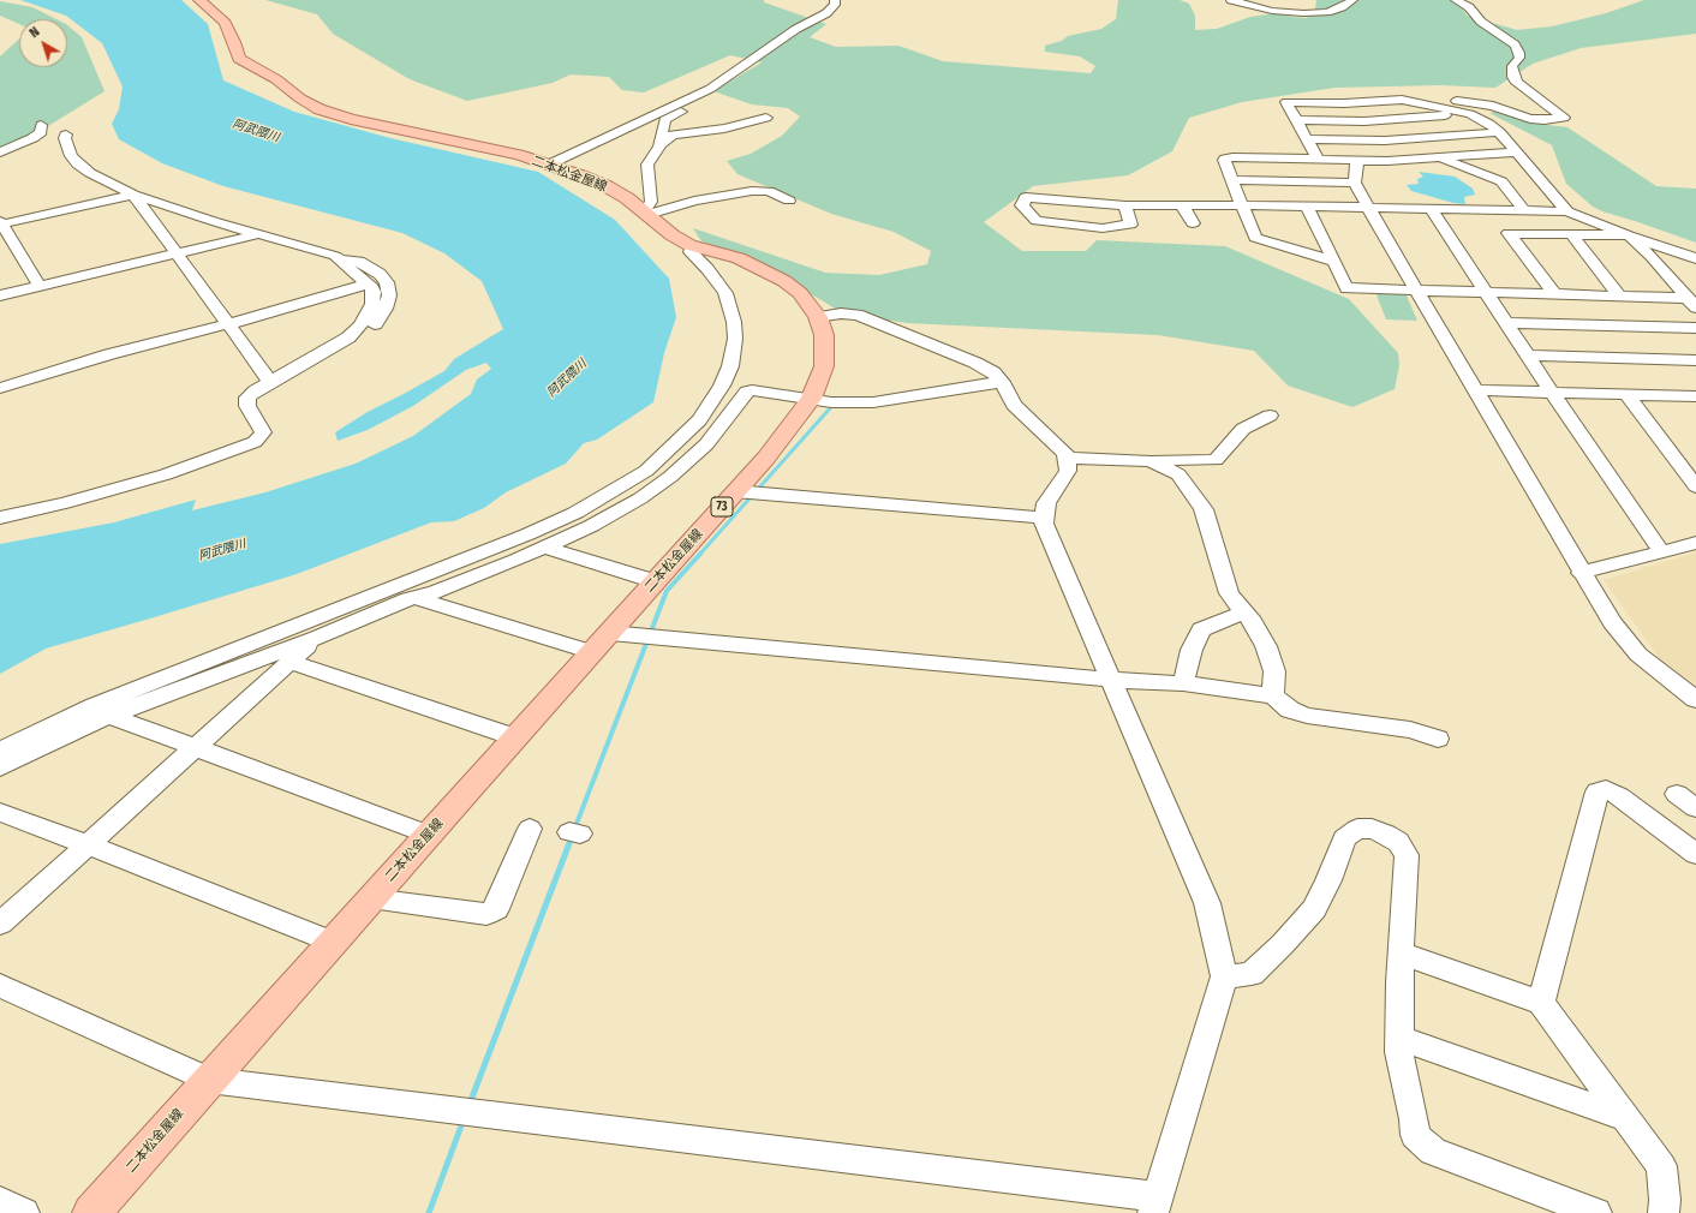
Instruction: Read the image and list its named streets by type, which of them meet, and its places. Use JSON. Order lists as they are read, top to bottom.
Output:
{
  "streets": {
    "main road": ["二本松金屋線", "73"]
  },
  "water": ["阿武隈川"],
  "north": "top left"
}
